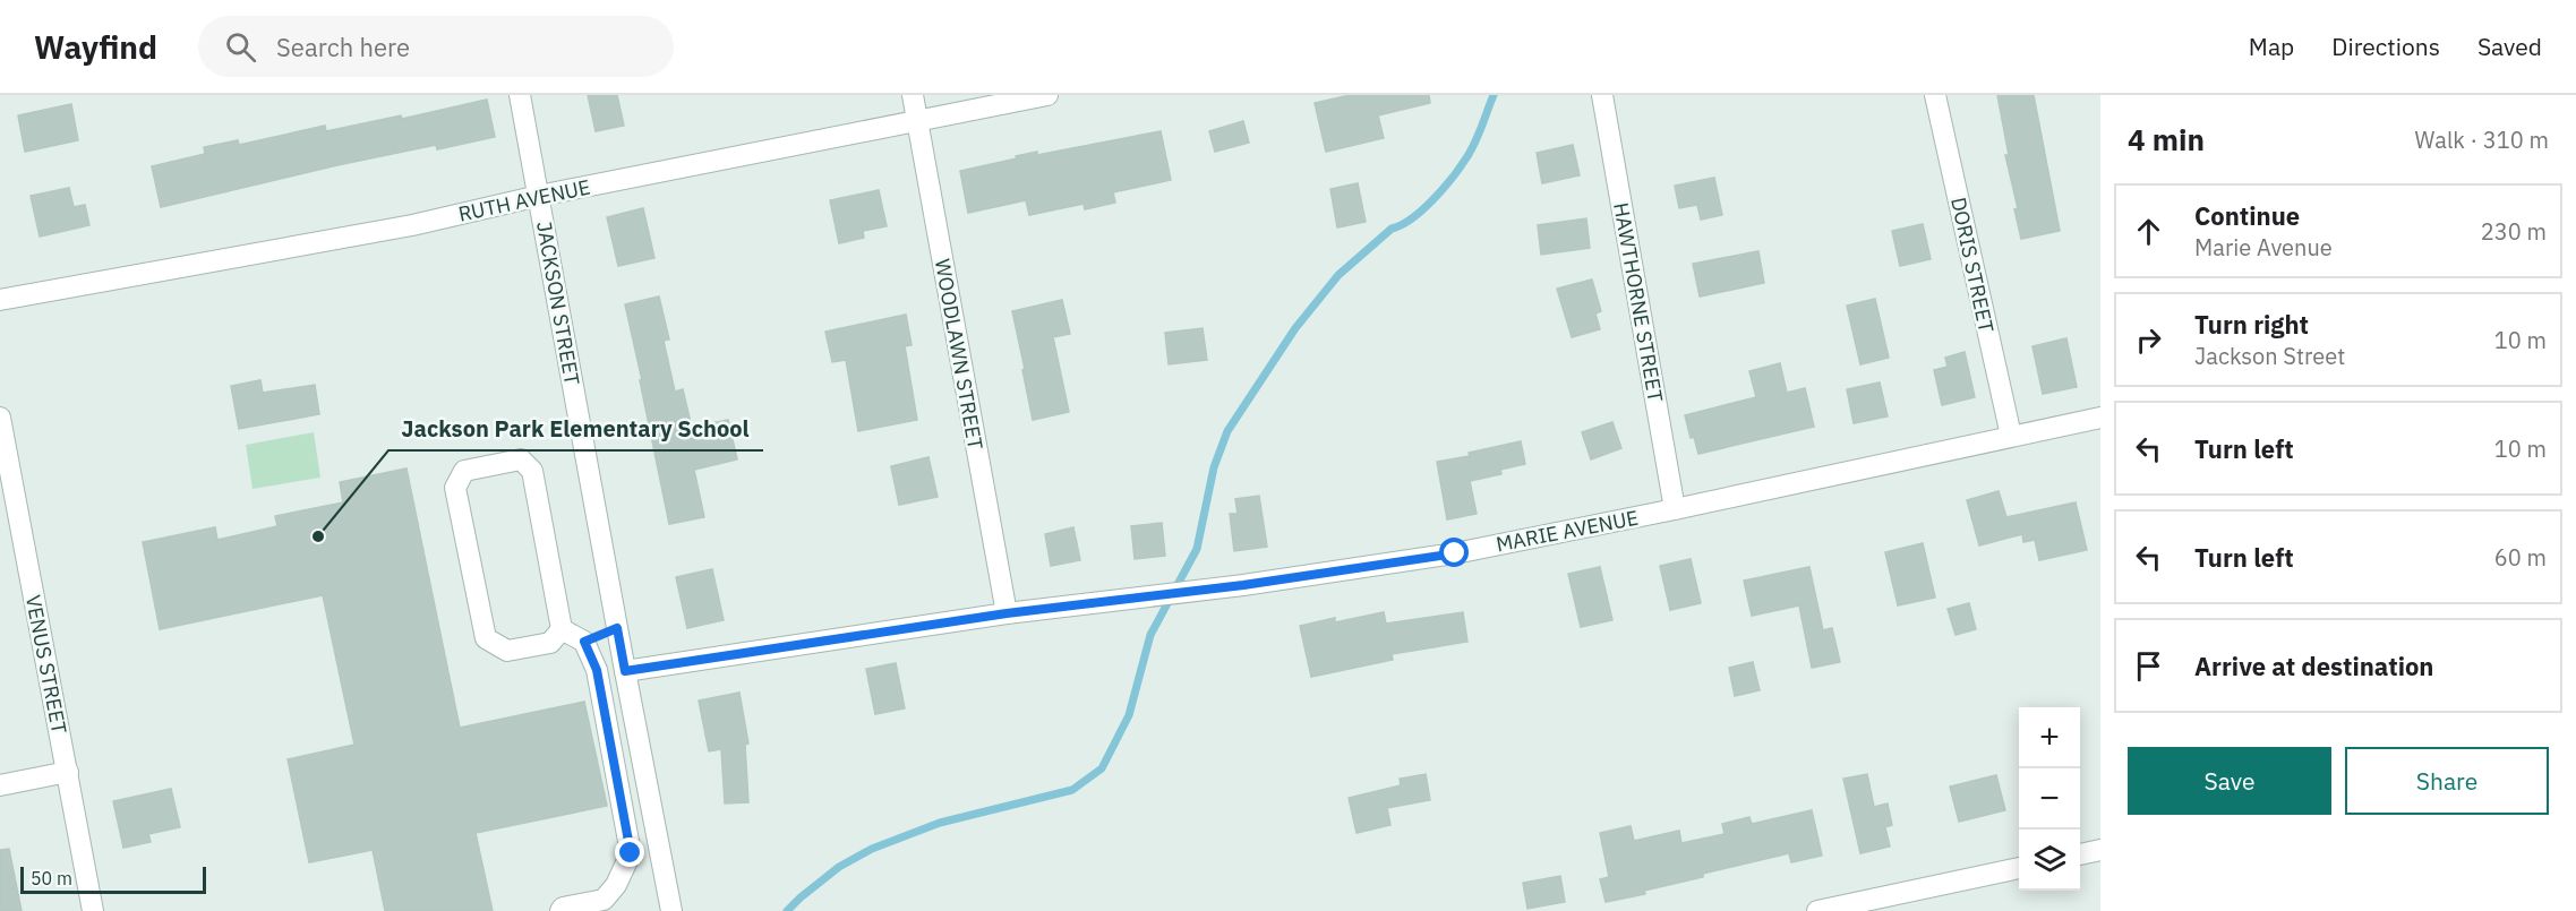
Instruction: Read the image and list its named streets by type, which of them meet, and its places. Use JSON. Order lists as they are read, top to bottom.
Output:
{
  "streets": {
    "street": [
      "RUTH AVENUE",
      "DORIS STREET",
      "HAWTHORNE STREET",
      "JACKSON STREET",
      "WOODLAWN STREET",
      "MARIE AVENUE",
      "VENUS STREET"
    ]
  },
  "crossings": [
    ["RUTH AVENUE", "JACKSON STREET"],
    ["RUTH AVENUE", "WOODLAWN STREET"],
    ["DORIS STREET", "MARIE AVENUE"],
    ["HAWTHORNE STREET", "MARIE AVENUE"],
    ["JACKSON STREET", "MARIE AVENUE"],
    ["WOODLAWN STREET", "MARIE AVENUE"]
  ],
  "places": ["Jackson Park Elementary School"],
  "scale_bar": "50 m",
  "page": {
    "header": "Wayfind",
    "search": "Search here",
    "nav": ["Map", "Directions", "Saved"],
    "heading": ["4 min", "Walk · 310 m"],
    "list": [
      ["Continue", "Marie Avenue", "230 m"],
      ["Turn right", "Jackson Street", "10 m"],
      ["Turn left", "10 m"],
      ["Turn left", "60 m"],
      "Arrive at destination"
    ],
    "map_buttons": ["+", "−"],
    "buttons": ["Save", "Share"],
    "scale": "50 m"
  }
}
